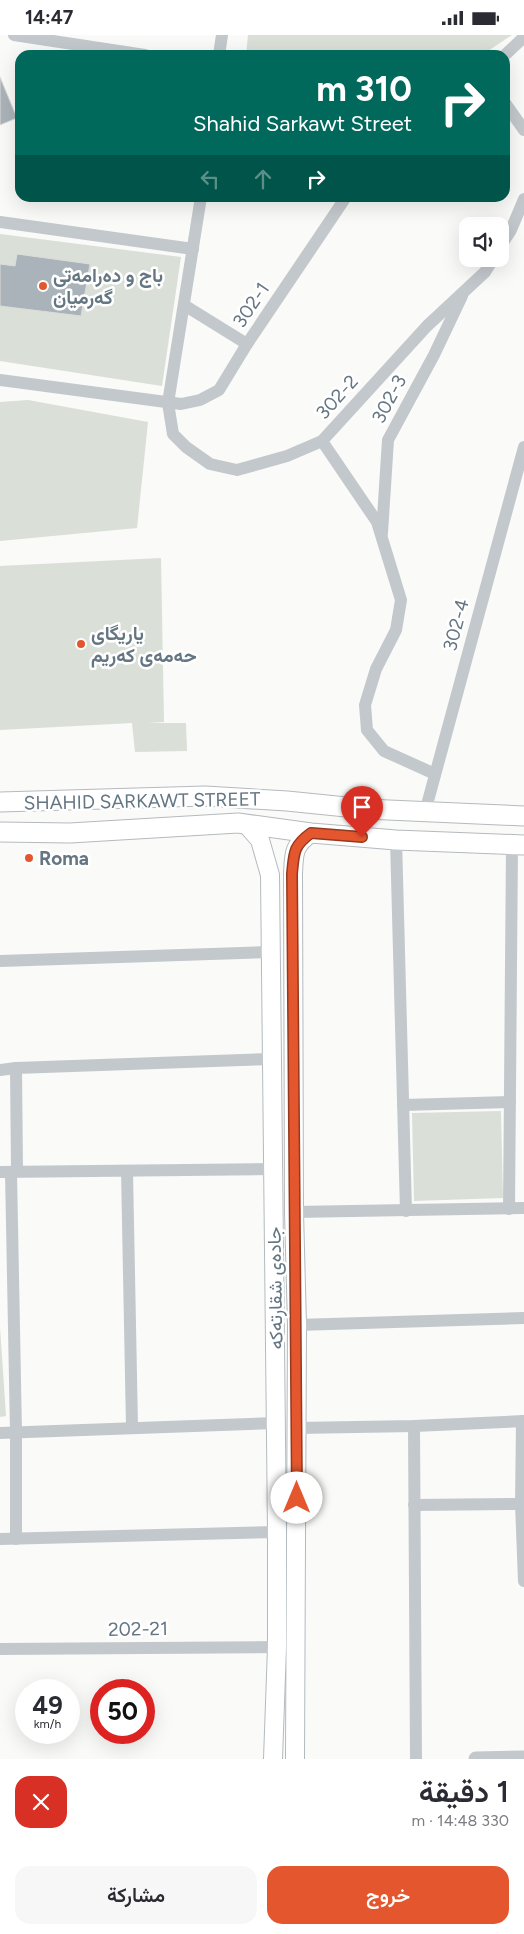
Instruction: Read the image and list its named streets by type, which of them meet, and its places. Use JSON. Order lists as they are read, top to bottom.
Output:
{
  "streets": {
    "main road": ["SHAHID SARKAWT STREET", "جادەی شقارتەکە"],
    "street": [
      "302-1",
      "302-2",
      "302-3",
      "302-4",
      "202-21"
    ]
  },
  "crossings": [
    ["302-1", "302-2"],
    ["302-2", "302-3"],
    ["302-4", "SHAHID SARKAWT STREET"],
    ["SHAHID SARKAWT STREET", "جادەی شقارتەکە"],
    ["جادەی شقارتەکە", "202-21"]
  ],
  "places": ["باج و دەرامەتی گەرمیان", "یاریگای ‌حەمەی کەریم", "Roma"],
  "page": {
    "status": "14:47",
    "turn": ["310 m", "Shahid Sarkawt Street"],
    "speed": "49 km/h",
    "limit": "50",
    "heading": ["1 دقيقة", "330 m · 14:48"],
    "buttons": ["خروج", "مشاركة"]
  }
}
